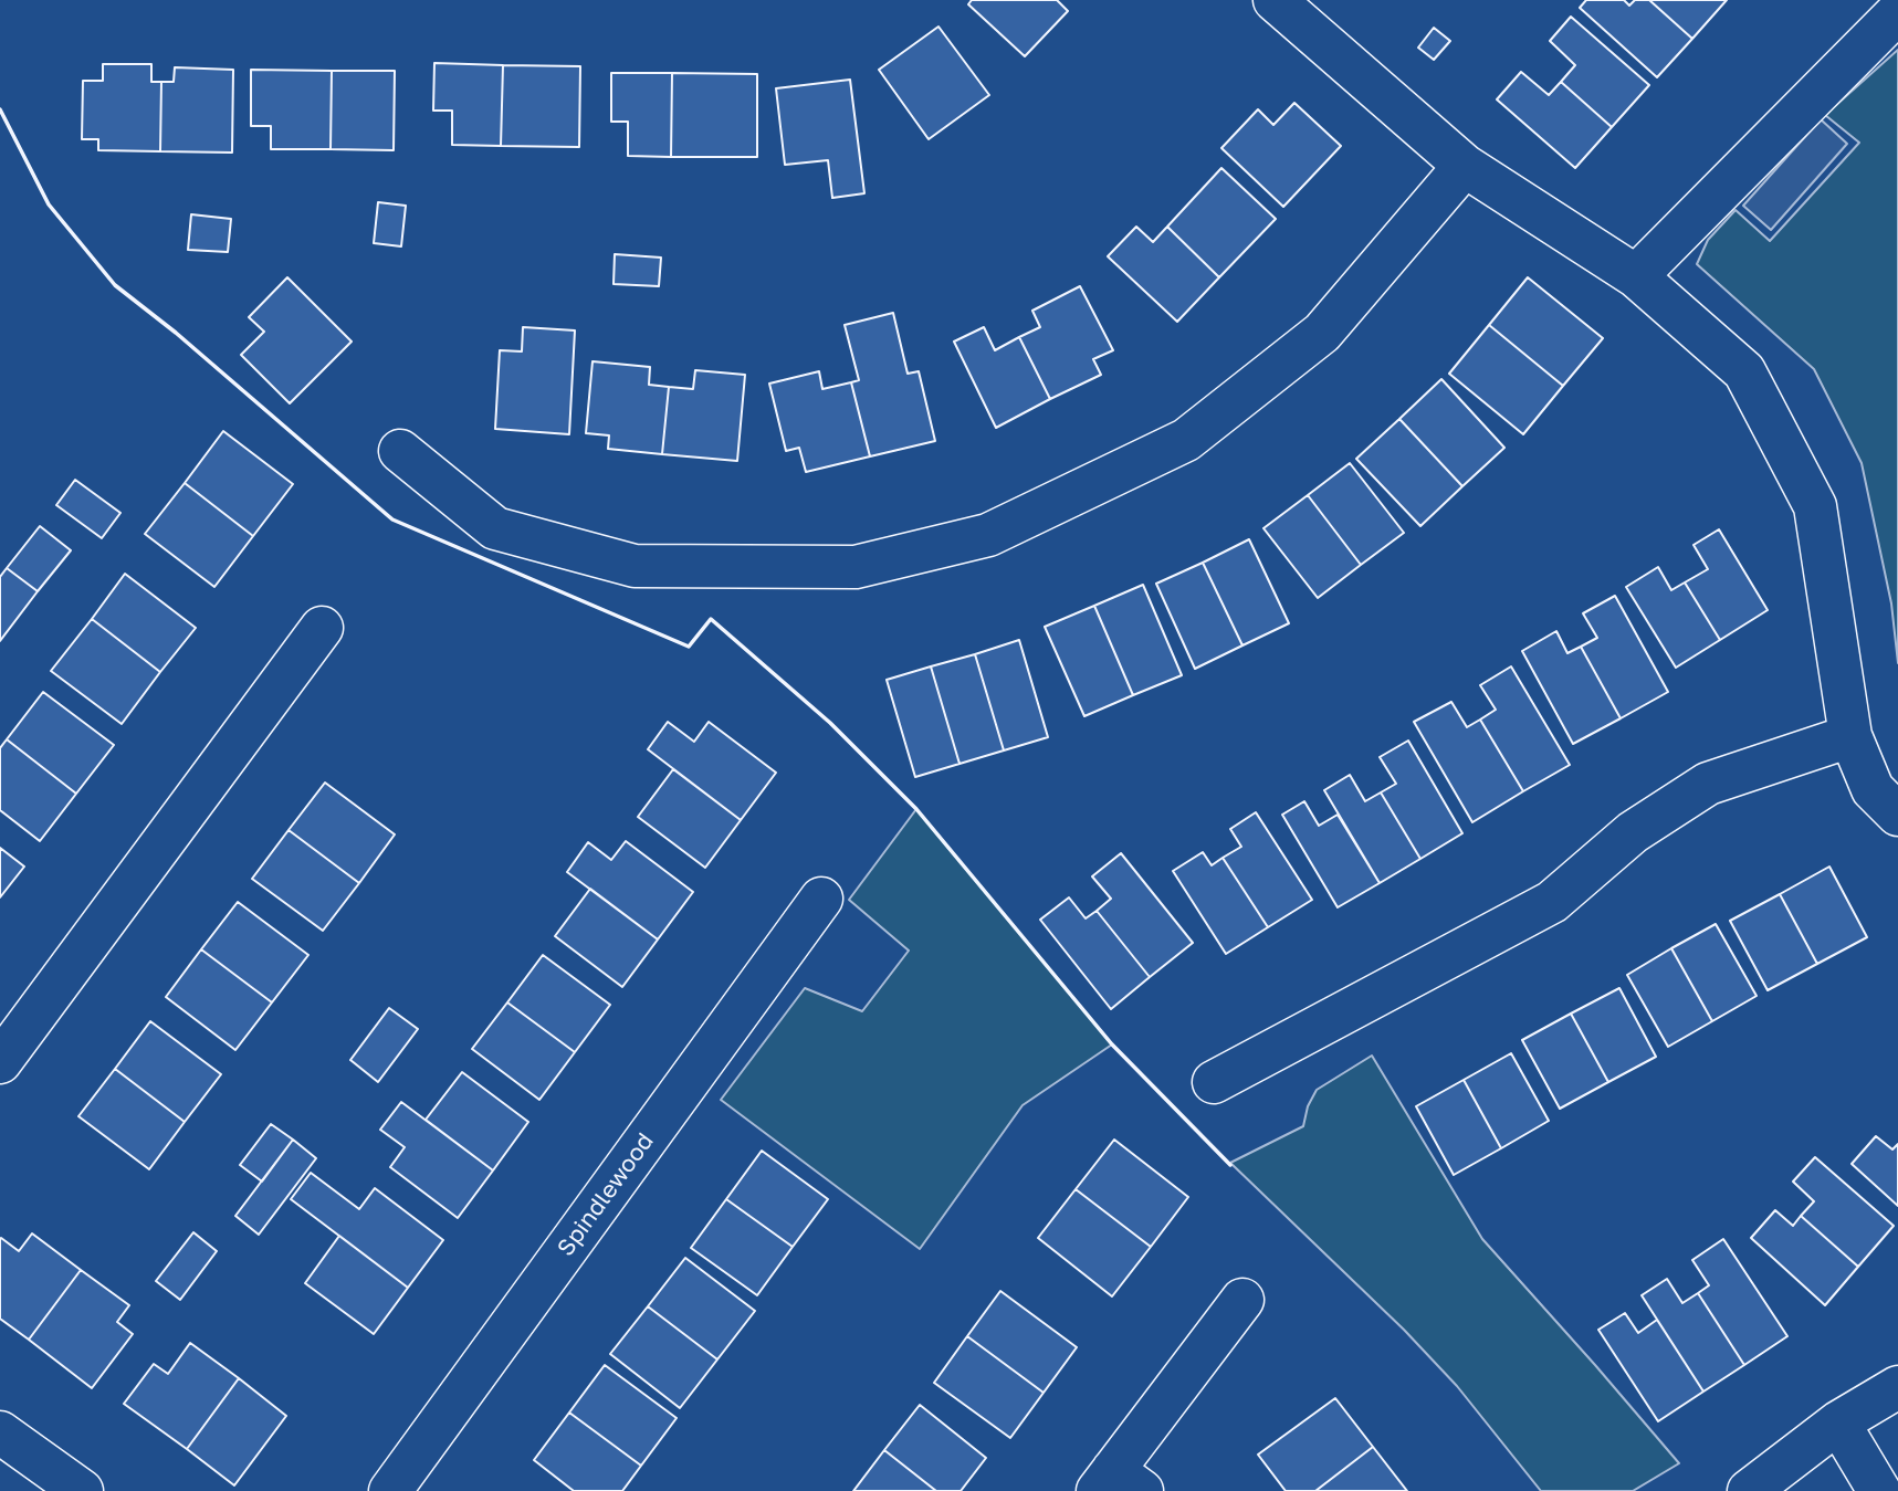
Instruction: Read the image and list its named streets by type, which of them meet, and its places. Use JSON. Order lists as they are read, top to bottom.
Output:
{
  "streets": {
    "street": ["Spindlewood"]
  }
}
